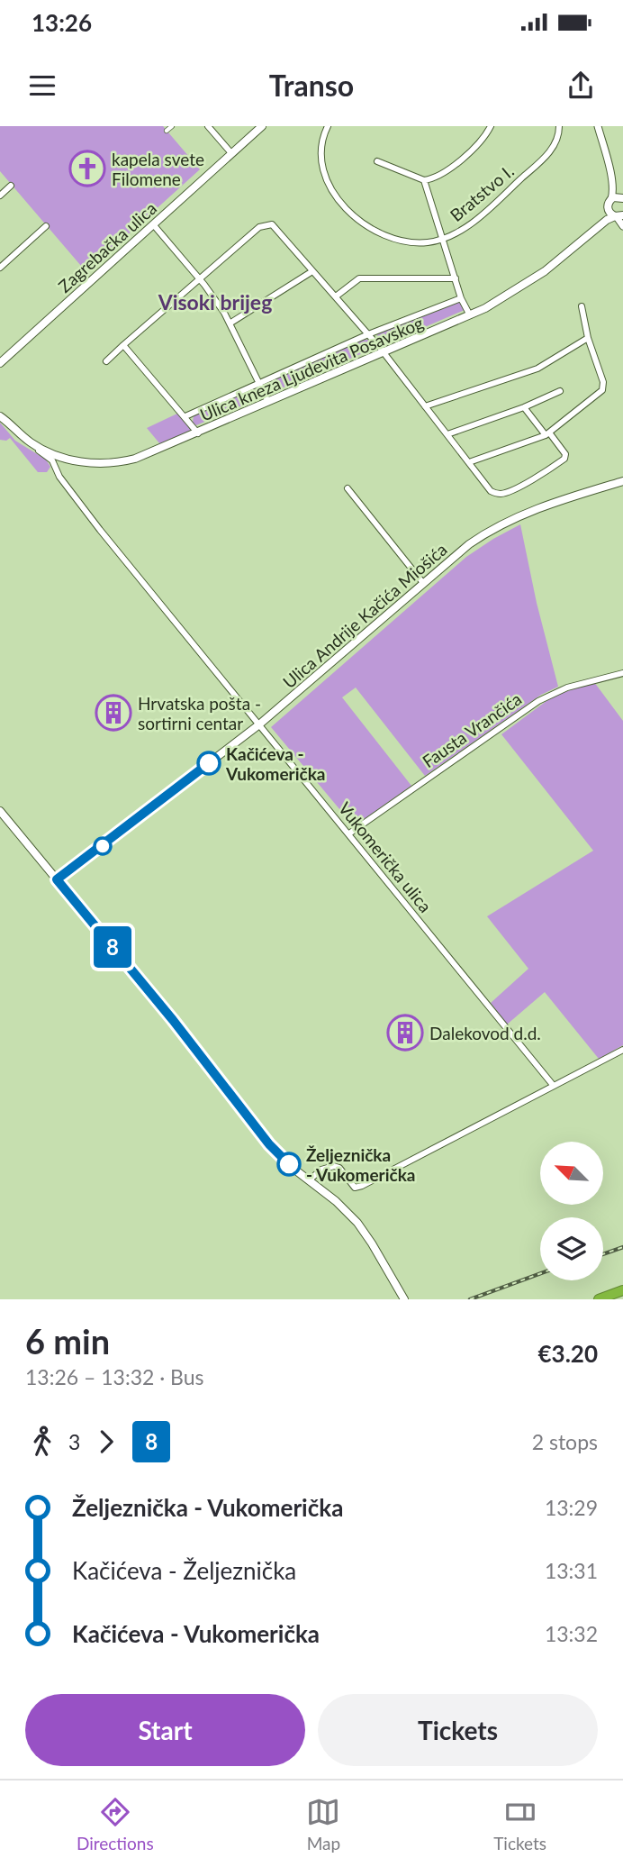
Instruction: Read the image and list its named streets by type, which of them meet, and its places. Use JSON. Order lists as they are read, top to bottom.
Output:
{
  "streets": {
    "main road": ["Zagrebačka ulica", "Ulica kneza Ljudevita Posavskog", "Ulica Andrije Kačića Miošića"],
    "street": ["Bratstvo I.", "Fausta Vrančića", "Vukomerička ulica"]
  },
  "crossings": [
    ["Ulica kneza Ljudevita Posavskog", "Vukomerička ulica"],
    ["Ulica Andrije Kačića Miošića", "Vukomerička ulica"],
    ["Fausta Vrančića", "Vukomerička ulica"]
  ],
  "districts": ["Visoki brijeg"],
  "places": {
    "church": ["kapela svete Filomene"],
    "building": ["Hrvatska pošta - sortirni centar", "Dalekovod d.d."],
    "other": ["Kačićeva - Vukomerička", "Željeznička - Vukomerička"]
  },
  "lines": ["bus line 8"],
  "north": "top left",
  "page": {
    "status": "13:26",
    "header": "Transo",
    "on_map": "8",
    "heading": ["6 min", "13:26 – 13:32 · Bus", "€3.20"],
    "legs": ["3", "8", "2 stops"],
    "list": [
      {
        "name": "Željeznička - Vukomerička",
        "value": "13:29"
      },
      {
        "name": "Kačićeva - Željeznička",
        "value": "13:31"
      },
      {
        "name": "Kačićeva - Vukomerička",
        "value": "13:32"
      }
    ],
    "buttons": ["Start", "Tickets"],
    "tabs": ["Directions", "Map", "Tickets"]
  }
}
